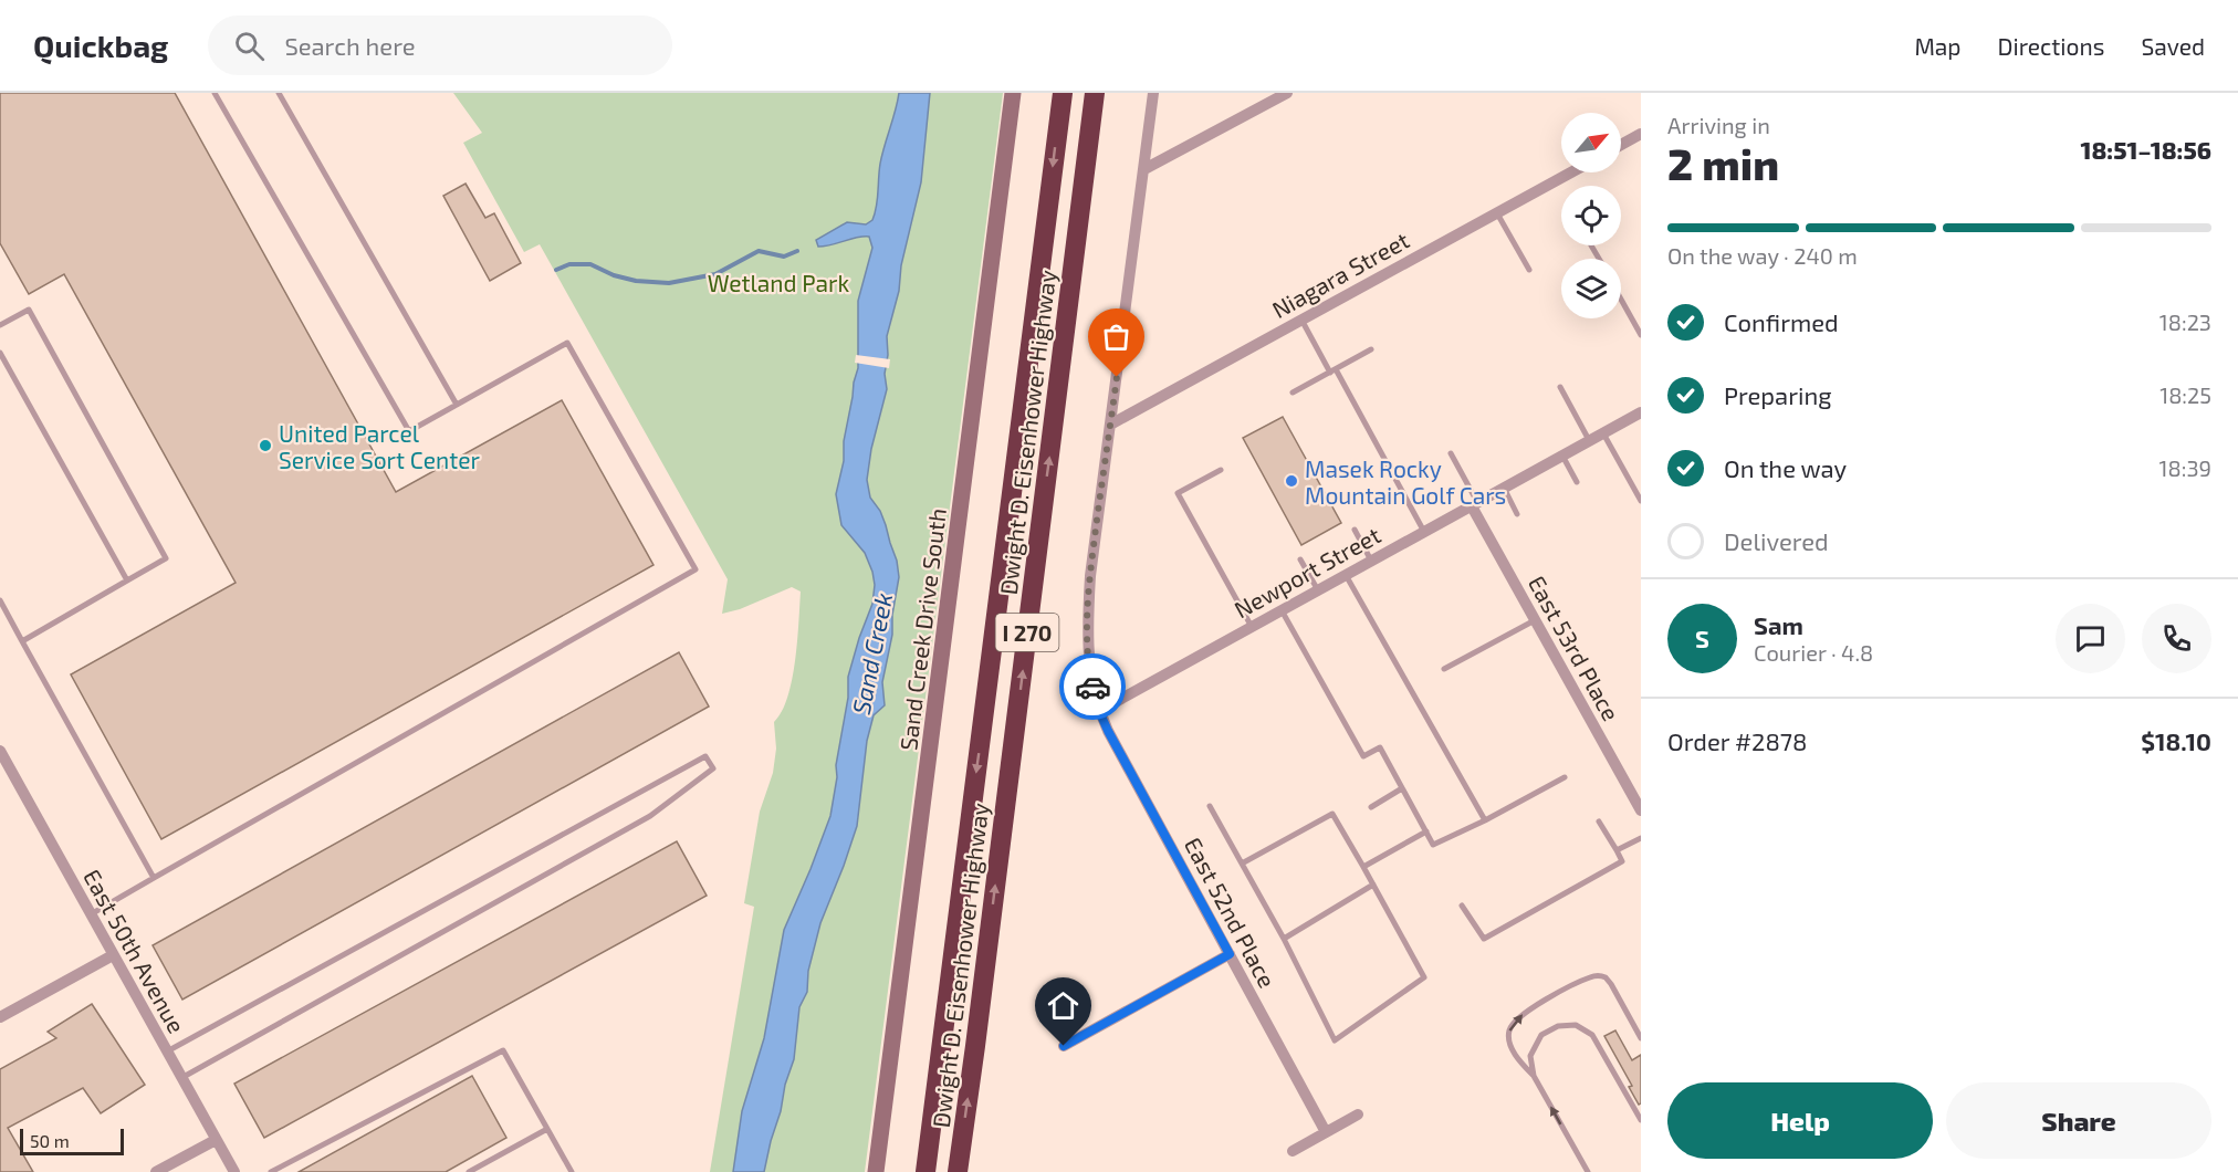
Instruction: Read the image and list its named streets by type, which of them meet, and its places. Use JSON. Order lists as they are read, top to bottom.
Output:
{
  "streets": {
    "highway": ["Dwight D. Eisenhower Highway", "I 270"],
    "main road": ["Sand Creek Drive South"],
    "street": [
      "Niagara Street",
      "Newport Street",
      "East 53rd Place",
      "East 52nd Place",
      "East 50th Avenue"
    ]
  },
  "crossings": [
    ["Niagara Street", "East 52nd Place"],
    ["Newport Street", "East 53rd Place"],
    ["Newport Street", "East 52nd Place"]
  ],
  "water": ["Sand Creek"],
  "parks": ["Wetland Park"],
  "places": ["United Parcel Service Sort Center", "Masek Rocky Mountain Golf Cars"],
  "scale_bar": "50 m",
  "north": "top right",
  "page": {
    "header": "Quickbag",
    "search": "Search here",
    "nav": ["Map", "Directions", "Saved"],
    "heading": ["2 min", "Arriving in", "18:51–18:56"],
    "panel": [
      "Sam",
      "Courier · 4.8",
      "Order #2878",
      "$18.10"
    ],
    "bar": "On the way · 240 m",
    "list": [
      ["Confirmed", "18:23"],
      ["Preparing", "18:25"],
      ["On the way", "18:39"],
      "Delivered"
    ],
    "round": "S",
    "buttons": ["Help", "Share"],
    "scale": "50 m"
  }
}
